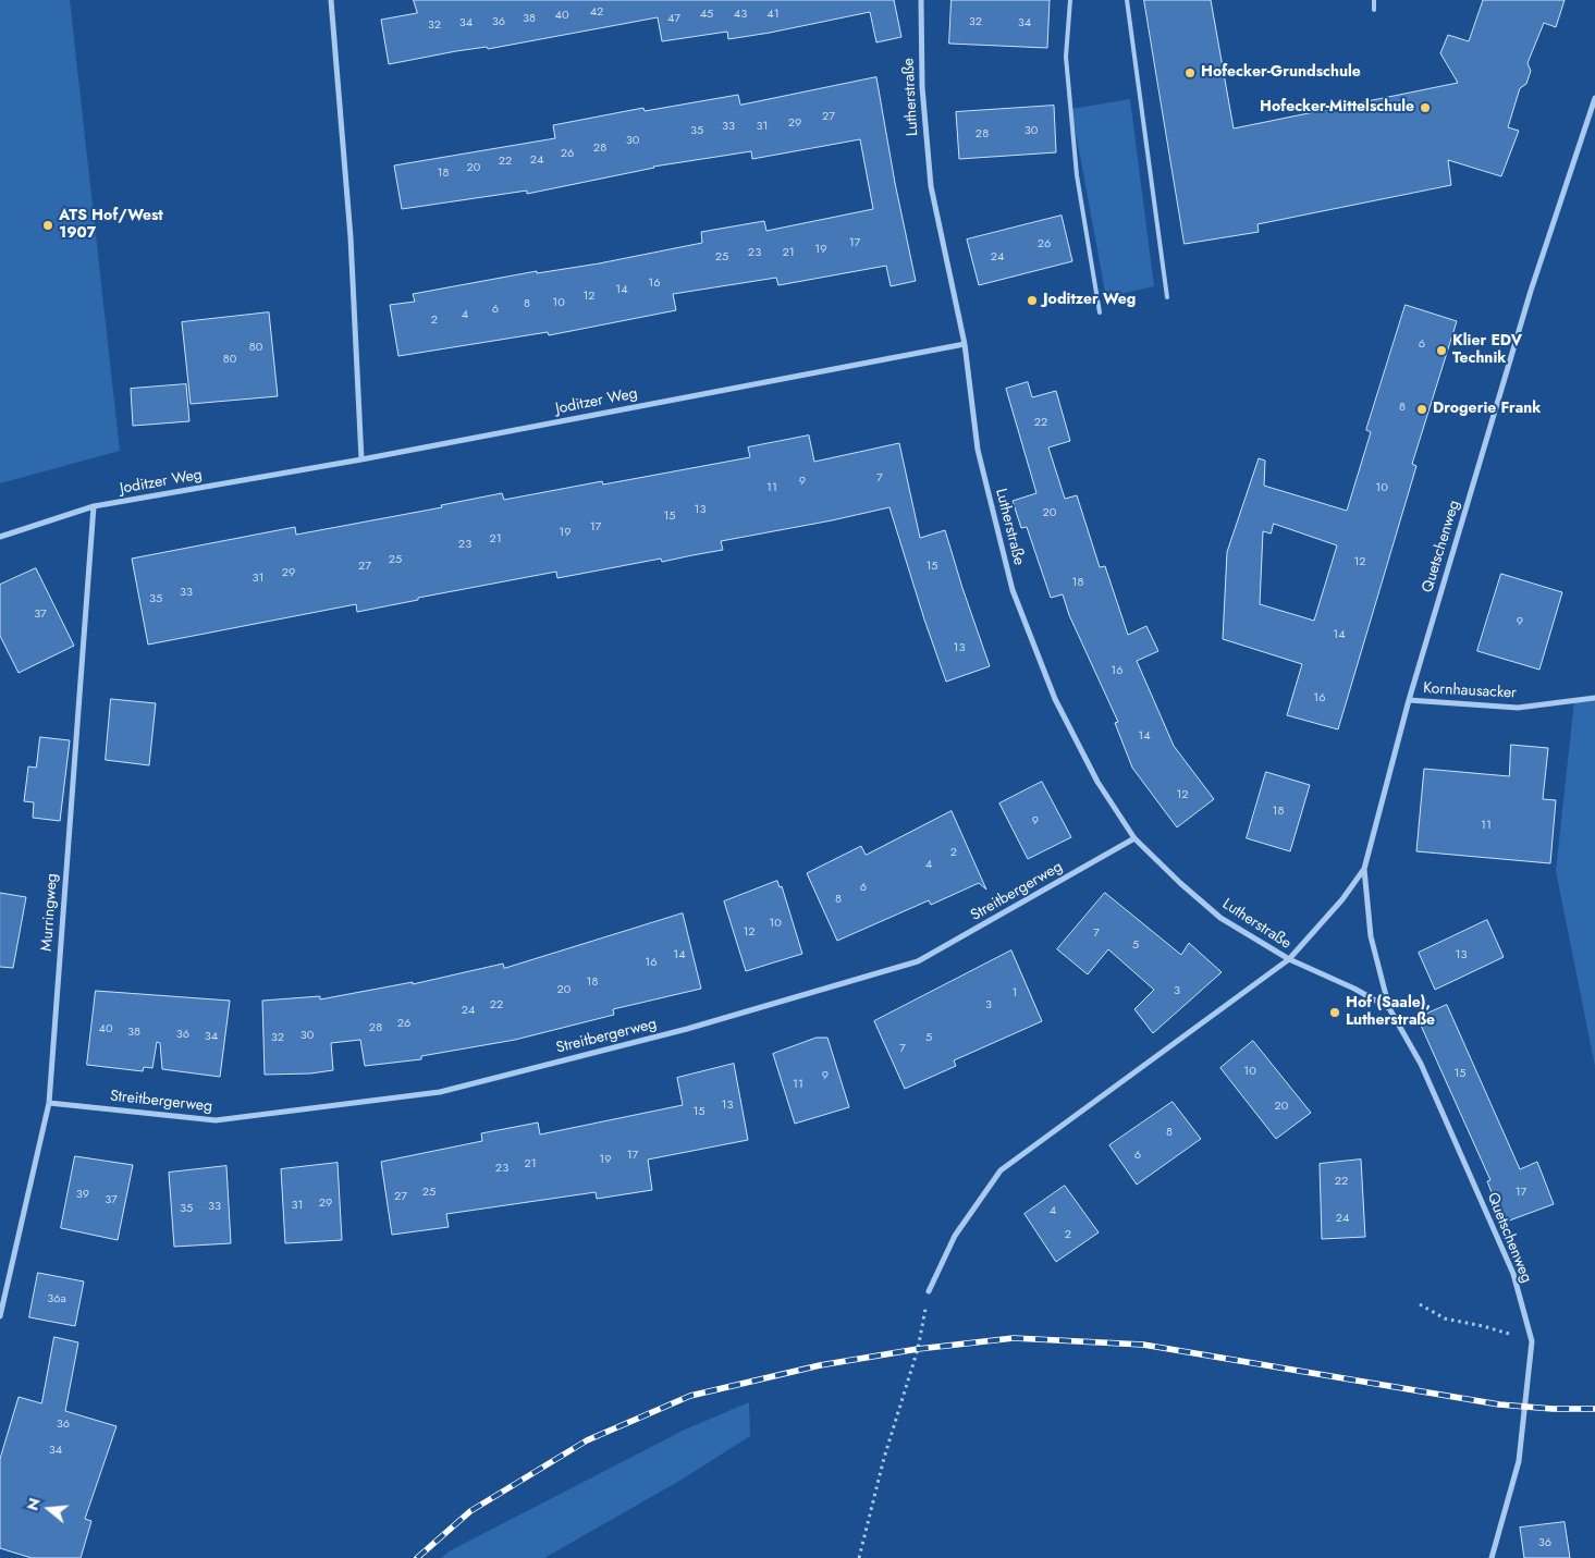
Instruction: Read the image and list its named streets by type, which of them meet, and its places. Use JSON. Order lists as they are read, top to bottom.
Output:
{
  "streets": {
    "street": [
      "Lutherstraße",
      "Joditzer Weg",
      "Quetschenweg",
      "Kornhausacker",
      "Streitbergerweg",
      "Murringweg"
    ]
  },
  "crossings": [
    ["Lutherstraße", "Joditzer Weg"],
    ["Lutherstraße", "Quetschenweg"],
    ["Lutherstraße", "Streitbergerweg"],
    ["Joditzer Weg", "Murringweg"],
    ["Quetschenweg", "Kornhausacker"],
    ["Streitbergerweg", "Murringweg"]
  ],
  "places": [
    "Hofecker-Grundschule",
    "Hofecker-Mittelschule",
    "ATS Hof/West 1907",
    "Joditzer Weg",
    "Klier EDV Technik",
    "Drogerie Frank",
    "Hof (Saale), Lutherstraße"
  ],
  "house_numbers": [
    "42",
    "45",
    "43",
    "41",
    "40",
    "38",
    "47",
    "36",
    "32",
    "34",
    "34",
    "32",
    "27",
    "29",
    "33",
    "31",
    "35",
    "30",
    "28",
    "30",
    "28",
    "26",
    "24",
    "22",
    "20",
    "18",
    "17",
    "26",
    "19",
    "23",
    "21",
    "25",
    "24",
    "16",
    "14",
    "12",
    "10",
    "8",
    "6",
    "4",
    "2",
    "6",
    "80",
    "80",
    "8",
    "22",
    "7",
    "9",
    "11",
    "10",
    "13",
    "20",
    "15",
    "17",
    "19",
    "21",
    "23",
    "25",
    "12",
    "27",
    "15",
    "29",
    "31",
    "18",
    "33",
    "35",
    "37",
    "9",
    "14",
    "13",
    "16",
    "16",
    "14",
    "12",
    "18",
    "9",
    "11",
    "2",
    "4",
    "6",
    "8",
    "10",
    "12",
    "7",
    "5",
    "14",
    "13",
    "16",
    "18",
    "20",
    "3",
    "1",
    "22",
    "3",
    "24",
    "26",
    "28",
    "40",
    "38",
    "36",
    "30",
    "34",
    "32",
    "5",
    "7",
    "10",
    "15",
    "9",
    "11",
    "13",
    "20",
    "15",
    "8",
    "17",
    "6",
    "19",
    "21",
    "23",
    "22",
    "25",
    "17",
    "39",
    "27",
    "37",
    "29",
    "31",
    "33",
    "35",
    "4",
    "24",
    "2",
    "36a",
    "36",
    "34",
    "36"
  ],
  "north": "left"
}
